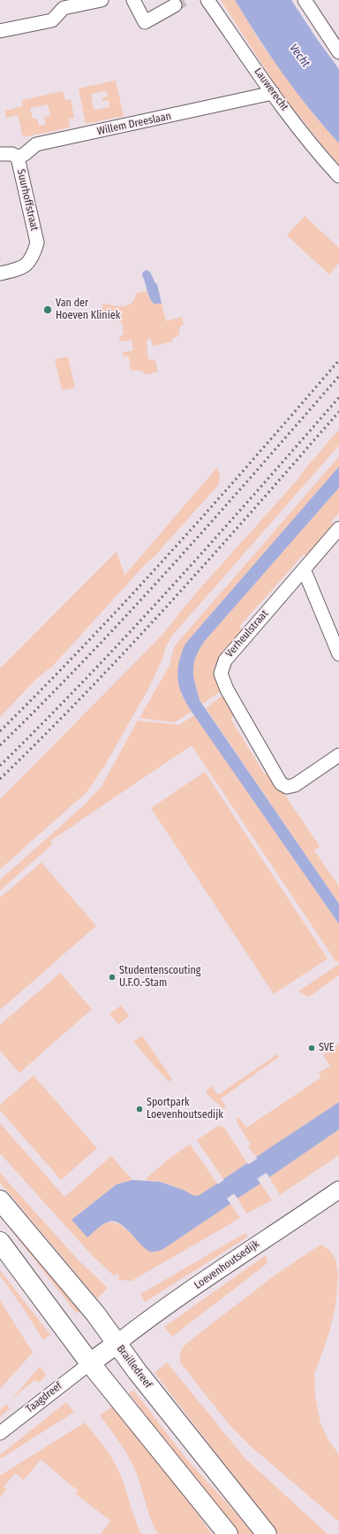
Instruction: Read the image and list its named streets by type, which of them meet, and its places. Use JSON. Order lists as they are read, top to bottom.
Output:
{
  "streets": {
    "main road": ["Brailledreef"],
    "street": [
      "Lauwerecht",
      "Willem Dreeslaan",
      "Suurhoffstraat",
      "Verheulstraat",
      "Loevenhoutsedijk",
      "Taagdreef"
    ]
  },
  "crossings": [
    ["Lauwerecht", "Willem Dreeslaan"],
    ["Willem Dreeslaan", "Suurhoffstraat"],
    ["Loevenhoutsedijk", "Brailledreef"]
  ],
  "water": ["Vecht"],
  "places": [
    "Van der Hoeven Kliniek",
    "Studentenscouting U.F.O.-Stam",
    "SVE",
    "Sportpark Loevenhoutsedijk"
  ]
}
